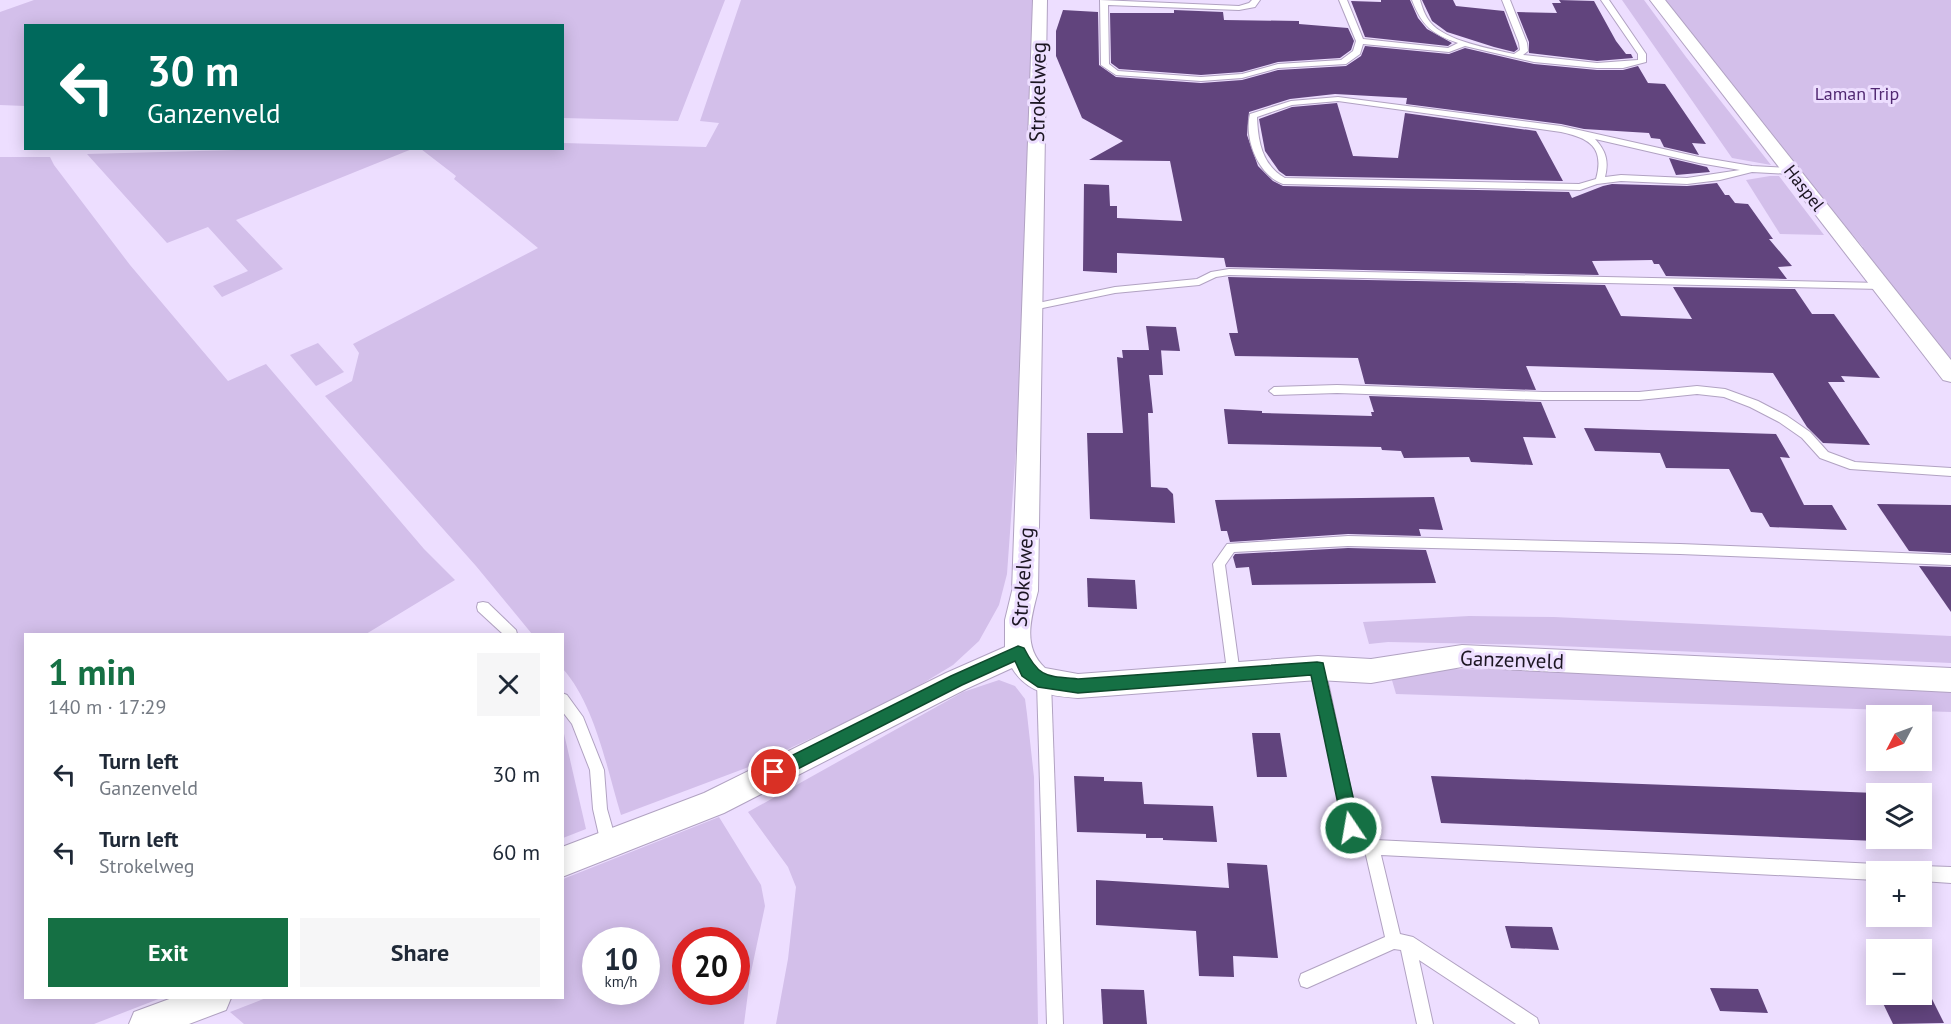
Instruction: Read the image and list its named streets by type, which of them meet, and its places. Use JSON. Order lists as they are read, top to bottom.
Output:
{
  "streets": {
    "street": ["Strokelweg", "Haspel", "Ganzenveld"]
  },
  "parks": ["Laman Trip"],
  "north": "bottom left",
  "page": {
    "turn": ["30 m", "Ganzenveld"],
    "heading": ["1 min", "140 m · 17:29"],
    "map_buttons": ["+", "−"],
    "list": [
      {
        "name": "Turn left",
        "note": "Ganzenveld",
        "value": "30 m"
      },
      {
        "name": "Turn left",
        "note": "Strokelweg",
        "value": "60 m"
      }
    ],
    "buttons": ["Exit", "Share"],
    "speed": "10 km/h",
    "limit": "20"
  }
}
